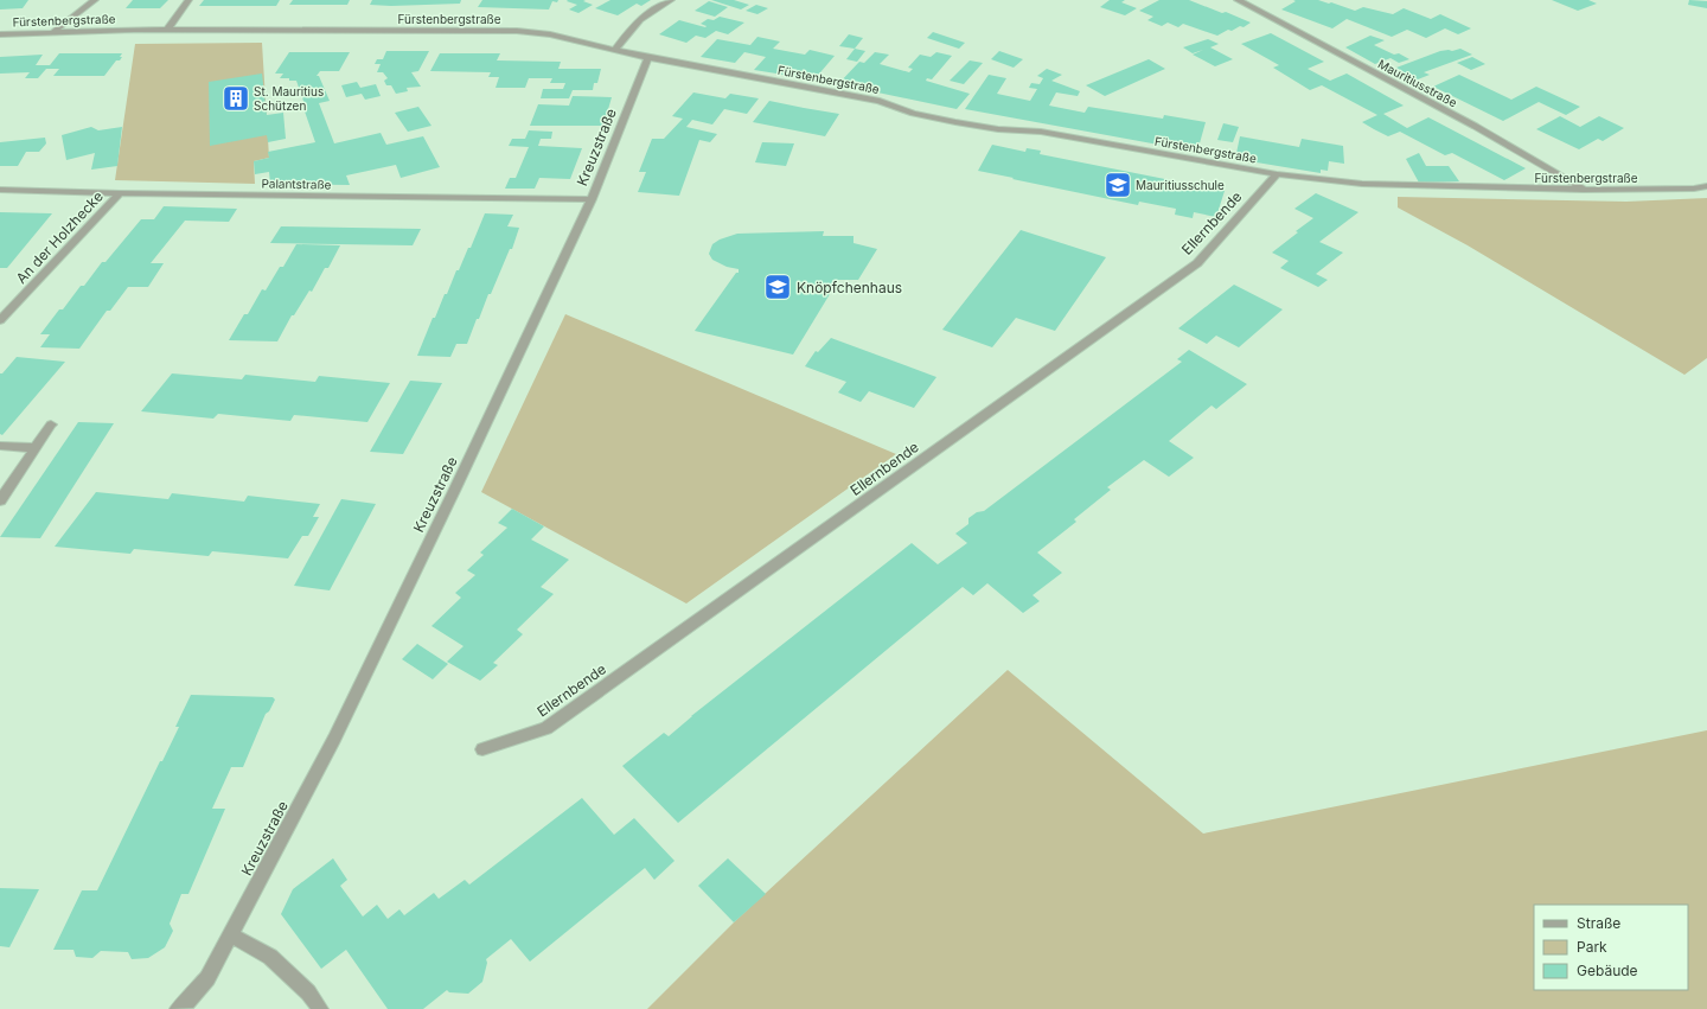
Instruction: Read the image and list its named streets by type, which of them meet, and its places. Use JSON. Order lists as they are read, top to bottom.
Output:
{
  "streets": {
    "street": [
      "Fürstenbergstraße",
      "Mauritiusstraße",
      "Kreuzstraße",
      "Palantstraße",
      "Ellernbende",
      "An der Holzhecke"
    ]
  },
  "crossings": [
    ["Fürstenbergstraße", "Mauritiusstraße"],
    ["Fürstenbergstraße", "Kreuzstraße"],
    ["Fürstenbergstraße", "Ellernbende"],
    ["Kreuzstraße", "Palantstraße"],
    ["Palantstraße", "An der Holzhecke"]
  ],
  "places": {
    "building": ["St. Mauritius Schützen"],
    "school or university": ["Mauritiusschule", "Knöpfchenhaus"]
  },
  "legend": ["Straße", "Park", "Gebäude"]
}
